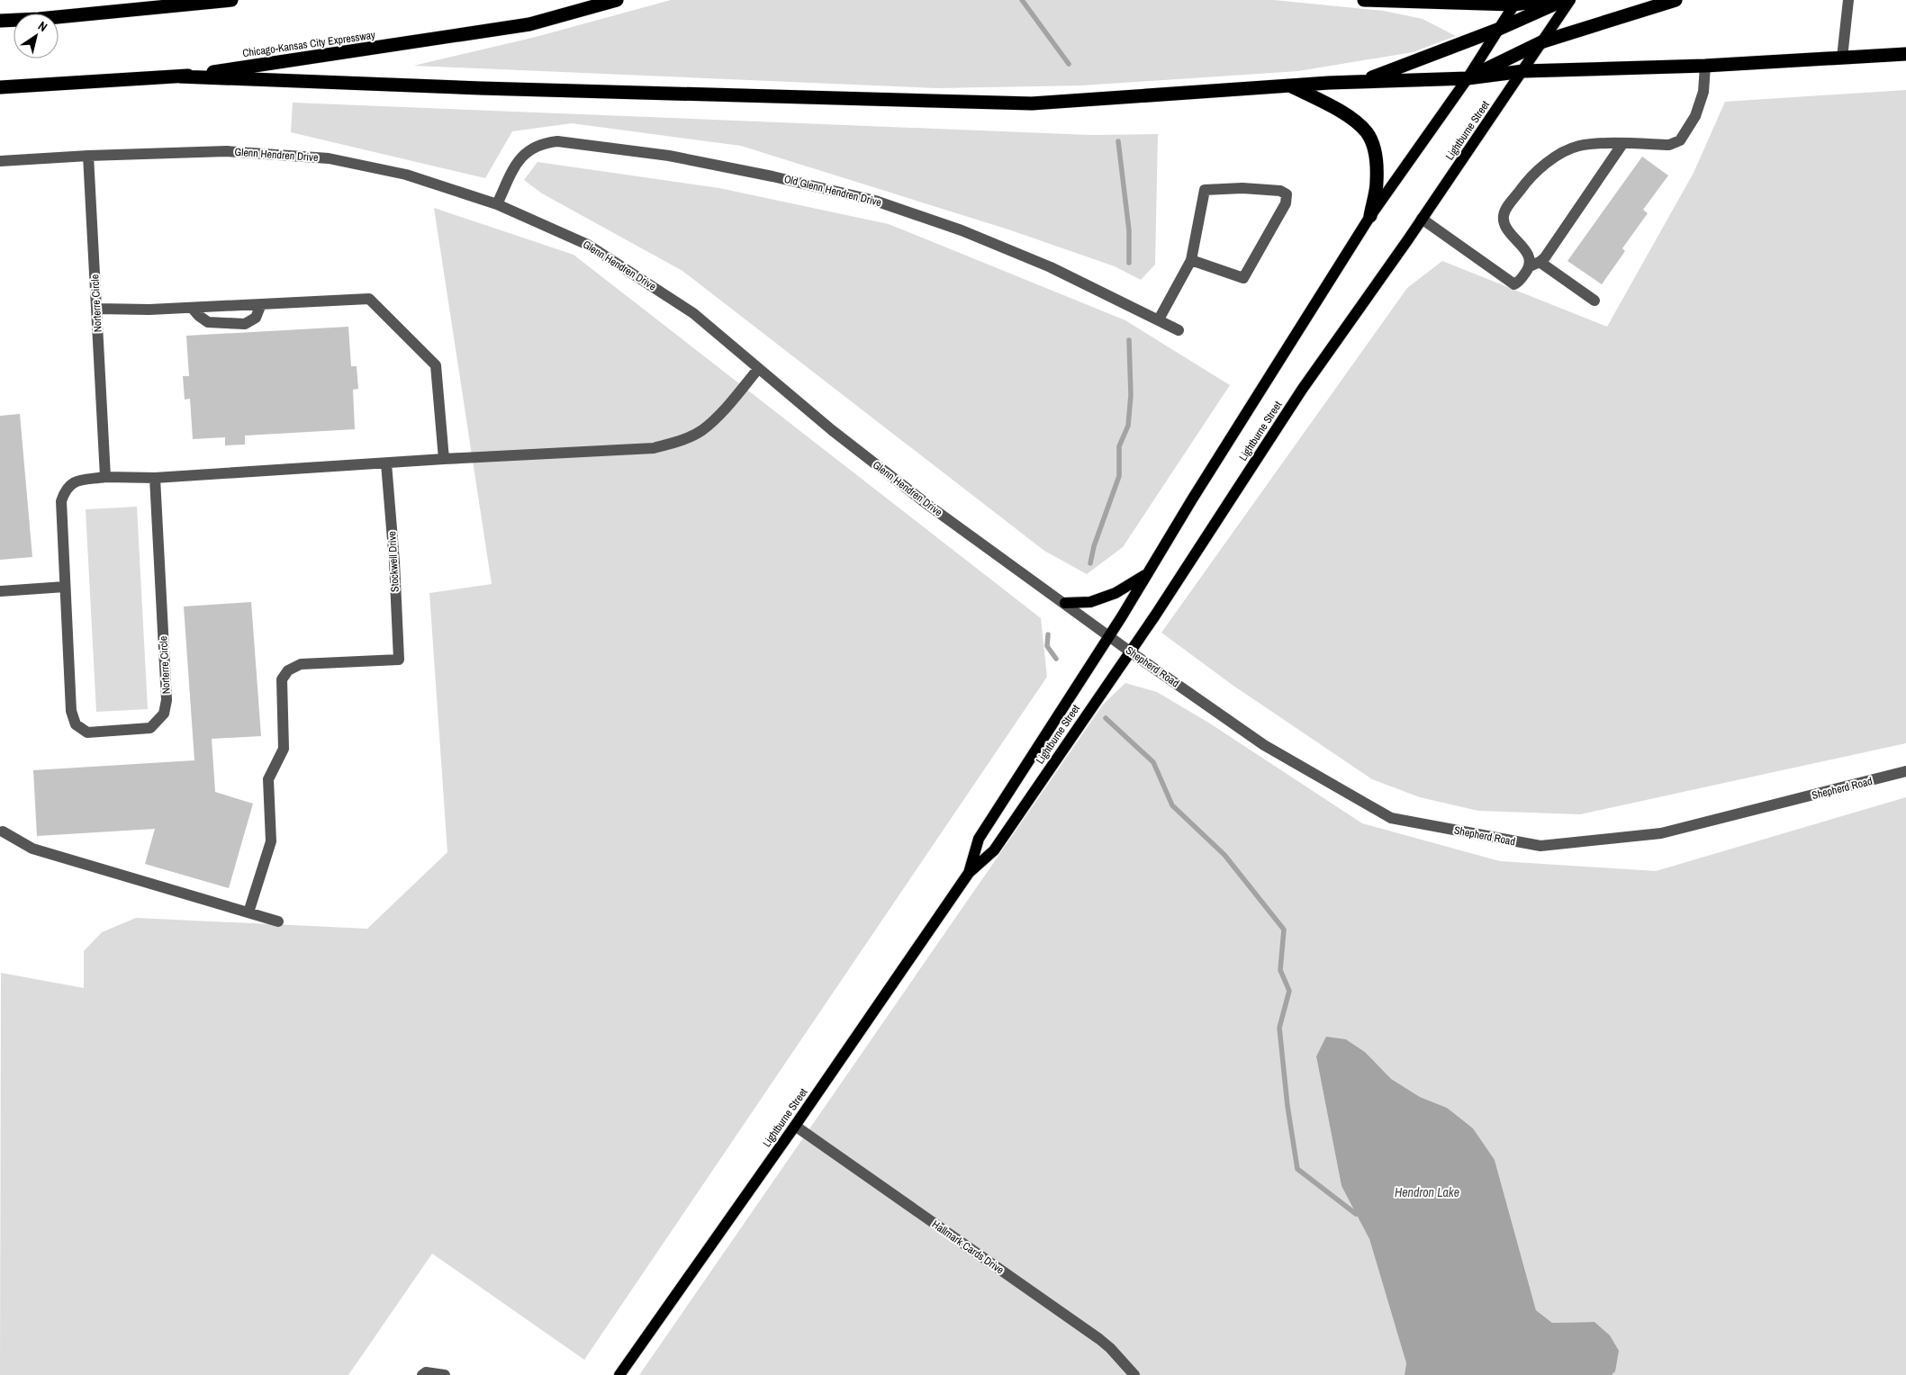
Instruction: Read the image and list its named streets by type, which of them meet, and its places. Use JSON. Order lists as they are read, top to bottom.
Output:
{
  "streets": {
    "highway": ["Chicago-Kansas City Expressway"],
    "main road": ["Lightburne Street"],
    "street": [
      "Glenn Hendren Drive",
      "Old Glenn Hendren Drive",
      "Norterre Circle",
      "Stockwell Drive",
      "Shepherd Road",
      "Hallmark Cards Drive"
    ]
  },
  "crossings": [
    ["Lightburne Street", "Glenn Hendren Drive"],
    ["Lightburne Street", "Shepherd Road"],
    ["Lightburne Street", "Hallmark Cards Drive"],
    ["Glenn Hendren Drive", "Old Glenn Hendren Drive"],
    ["Glenn Hendren Drive", "Norterre Circle"],
    ["Glenn Hendren Drive", "Shepherd Road"]
  ],
  "water": ["Hendron Lake"],
  "north": "top right"
}
